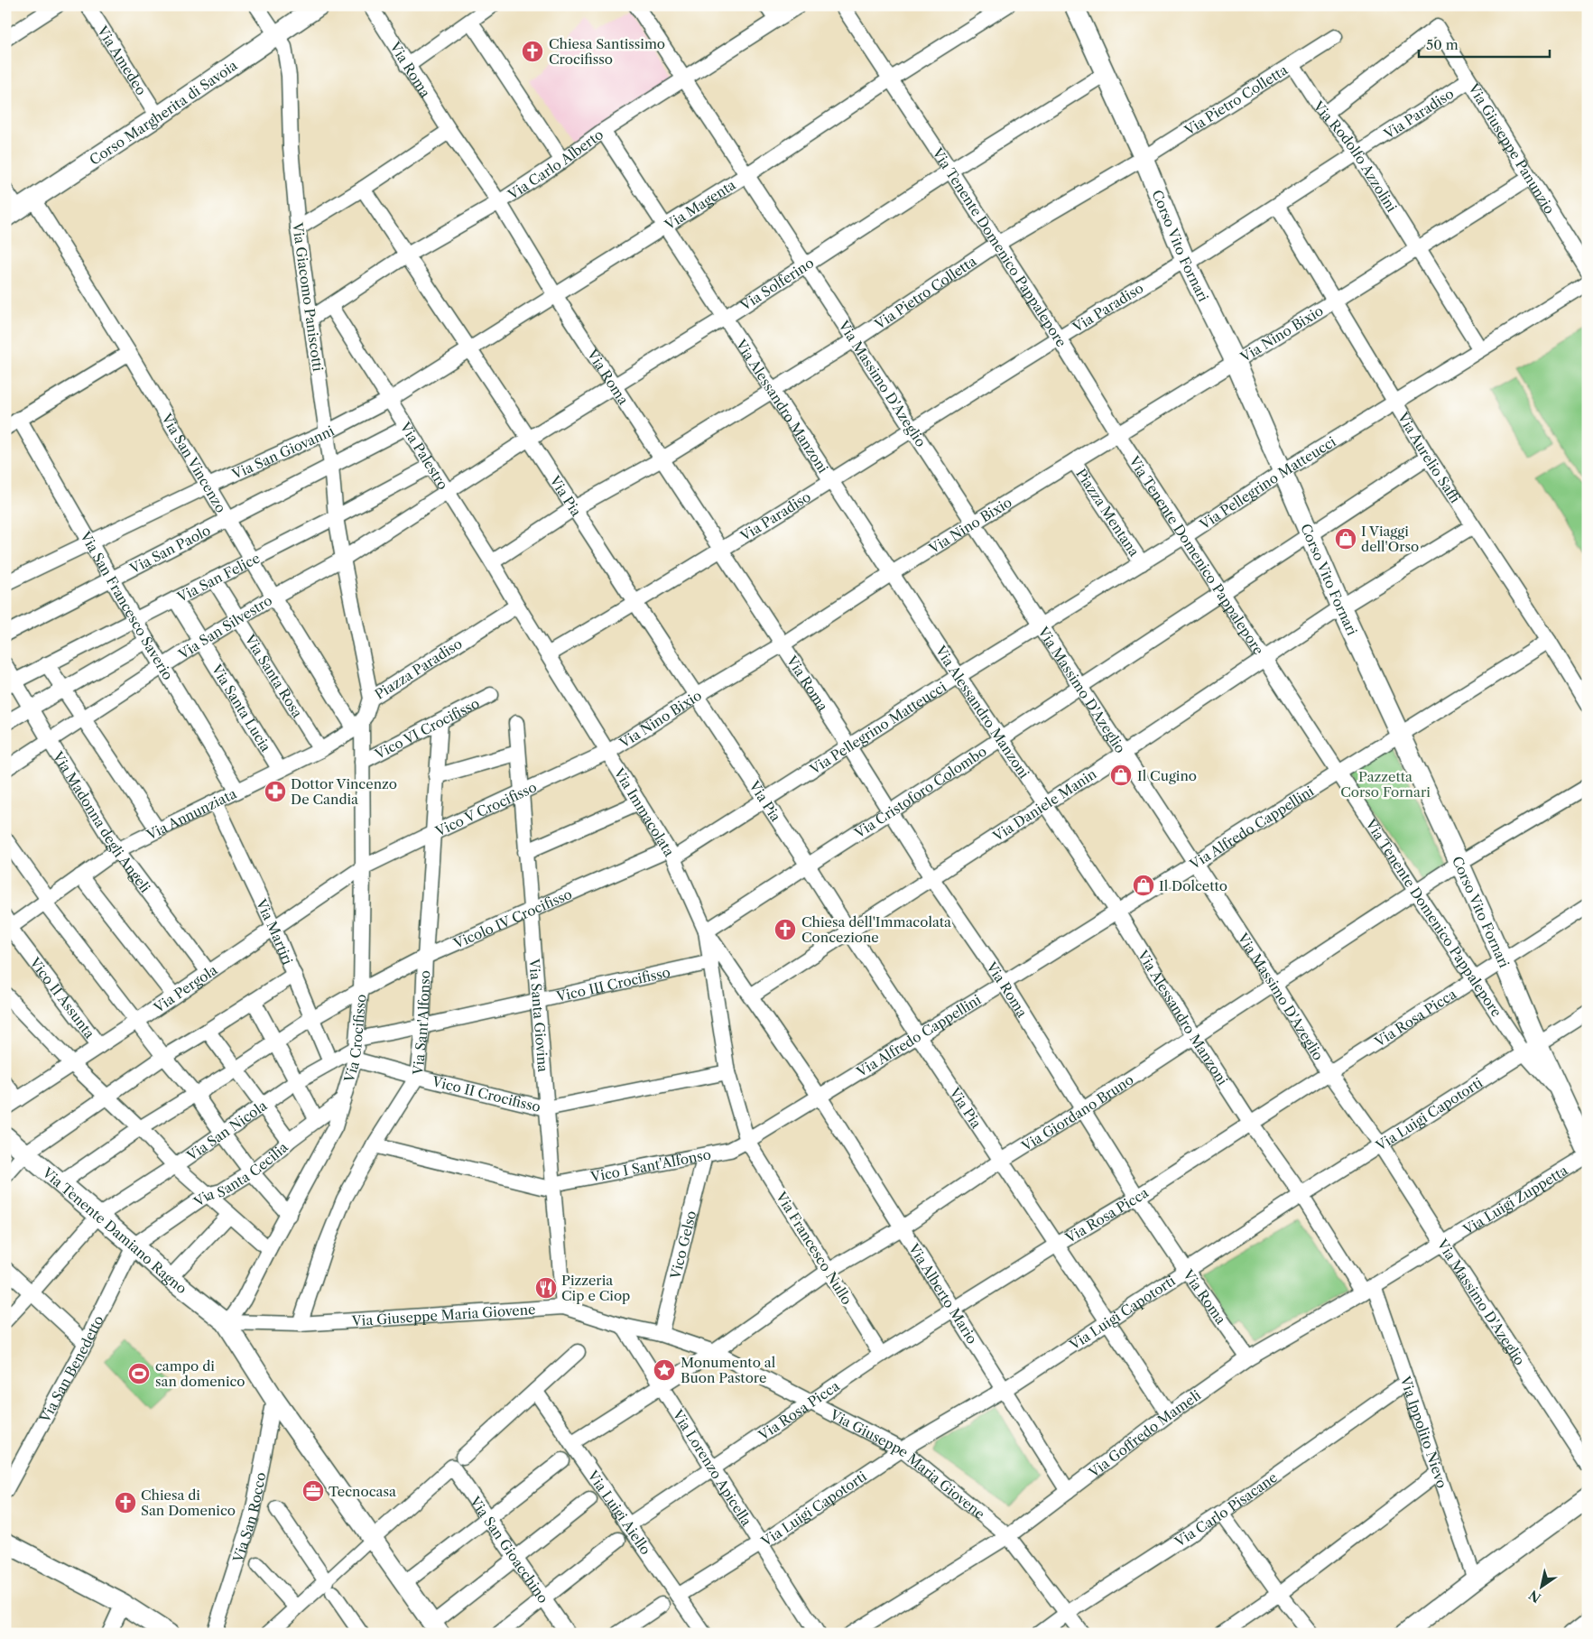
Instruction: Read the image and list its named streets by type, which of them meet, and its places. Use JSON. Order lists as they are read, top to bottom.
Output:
{
  "streets": {
    "street": [
      "Via Amedeo",
      "Via Roma",
      "Via Pietro Colletta",
      "Corso Margherita di Savoia",
      "Via Paradiso",
      "Via Giuseppe Panunzio",
      "Via Rodolfo Azzolini",
      "Via Carlo Alberto",
      "Via Magenta",
      "Corso Vito Fornari",
      "Via Tenente Domenico Pappalepore",
      "Via Solferino",
      "Via Giacomo Paniscotti",
      "Via Nino Bixio",
      "Via Massimo D'Azeglio",
      "Via Alessandro Manzoni",
      "Via San Giovanni",
      "Via Palestro",
      "Via Aurelio Saffi",
      "Via San Vincenzo",
      "Via Pellegrino Matteucci",
      "Via Pia",
      "Piazza Mentana",
      "Via San Paolo",
      "Via San Felice",
      "Via San Francesco Saverio",
      "Via San Silvestro",
      "Piazza Paradiso",
      "Via Santa Rosa",
      "Via Santa Lucia",
      "Vico VI Crocifisso",
      "Via Cristoforo Colombo",
      "Via Daniele Manin",
      "Vico V Crocifisso",
      "Via Immacolata",
      "Via Annunziata",
      "Via Madonna degli Angeli",
      "Via Alfredo Cappellini",
      "Vicolo IV Crocifisso",
      "Via Martiri",
      "Vico III Crocifisso",
      "Via Pergola",
      "Vico II Assunta",
      "Via Santa Giovina",
      "Via Rosa Picca",
      "Via Sant'Alfonso",
      "Via Crocifisso",
      "Vico II Crocifisso",
      "Via Giordano Bruno",
      "Via Luigi Capotorti",
      "Via San Nicola",
      "Vico I Sant'Alfonso",
      "Via Santa Cecilia",
      "Via Luigi Zuppetta",
      "Via Tenente Damiano Ragno",
      "Vico Gelso",
      "Via Francesco Nullo",
      "Via Alberto Mario",
      "Via Giuseppe Maria Giovene",
      "Via San Benedetto",
      "Via Ippolito Nievo",
      "Via Goffredo Mameli",
      "Via Lorenzo Apicella",
      "Via Carlo Pisacane",
      "Via Luigi Aiello",
      "Via San Rocco",
      "Via San Gioacchino"
    ]
  },
  "crossings": [
    ["Via Amedeo", "Corso Margherita di Savoia"],
    ["Via Roma", "Via Pietro Colletta"],
    ["Via Roma", "Via Paradiso"],
    ["Via Roma", "Via Carlo Alberto"],
    ["Via Roma", "Via Magenta"],
    ["Via Roma", "Via Solferino"],
    ["Via Roma", "Via Nino Bixio"],
    ["Via Roma", "Via Pellegrino Matteucci"],
    ["Via Roma", "Via Cristoforo Colombo"],
    ["Via Roma", "Via Daniele Manin"],
    ["Via Roma", "Via Alfredo Cappellini"],
    ["Via Roma", "Via Rosa Picca"],
    ["Via Roma", "Via Giordano Bruno"],
    ["Via Roma", "Via Luigi Capotorti"],
    ["Via Roma", "Via Goffredo Mameli"],
    ["Via Pietro Colletta", "Via Rodolfo Azzolini"],
    ["Via Pietro Colletta", "Corso Vito Fornari"],
    ["Via Pietro Colletta", "Via Tenente Domenico Pappalepore"],
    ["Via Pietro Colletta", "Via Massimo D'Azeglio"],
    ["Via Pietro Colletta", "Via Alessandro Manzoni"],
    ["Via Pietro Colletta", "Via Palestro"],
    ["Via Pietro Colletta", "Via Pia"],
    ["Corso Margherita di Savoia", "Via Giacomo Paniscotti"],
    ["Corso Margherita di Savoia", "Via San Vincenzo"],
    ["Via Paradiso", "Via Giuseppe Panunzio"],
    ["Via Paradiso", "Via Rodolfo Azzolini"],
    ["Via Paradiso", "Corso Vito Fornari"],
    ["Via Paradiso", "Via Tenente Domenico Pappalepore"],
    ["Via Paradiso", "Via Massimo D'Azeglio"],
    ["Via Paradiso", "Via Alessandro Manzoni"],
    ["Via Paradiso", "Via Aurelio Saffi"],
    ["Via Paradiso", "Via Pia"],
    ["Via Paradiso", "Via Immacolata"],
    ["Via Giuseppe Panunzio", "Via Rodolfo Azzolini"],
    ["Via Giuseppe Panunzio", "Via Nino Bixio"],
    ["Via Rodolfo Azzolini", "Via Nino Bixio"],
    ["Via Rodolfo Azzolini", "Via Pellegrino Matteucci"],
    ["Via Carlo Alberto", "Via Giacomo Paniscotti"],
    ["Via Carlo Alberto", "Via Massimo D'Azeglio"],
    ["Via Carlo Alberto", "Via Alessandro Manzoni"],
    ["Via Carlo Alberto", "Via Palestro"],
    ["Via Carlo Alberto", "Via Pia"],
    ["Via Magenta", "Via Tenente Domenico Pappalepore"],
    ["Via Magenta", "Via Massimo D'Azeglio"],
    ["Via Magenta", "Via Alessandro Manzoni"],
    ["Via Magenta", "Via San Giovanni"],
    ["Via Magenta", "Via Palestro"],
    ["Via Magenta", "Via Pia"],
    ["Corso Vito Fornari", "Via Tenente Domenico Pappalepore"],
    ["Corso Vito Fornari", "Via Solferino"],
    ["Corso Vito Fornari", "Via Nino Bixio"],
    ["Corso Vito Fornari", "Via Pellegrino Matteucci"],
    ["Corso Vito Fornari", "Via Cristoforo Colombo"],
    ["Corso Vito Fornari", "Via Daniele Manin"],
    ["Corso Vito Fornari", "Via Alfredo Cappellini"],
    ["Corso Vito Fornari", "Via Rosa Picca"],
    ["Corso Vito Fornari", "Via Giordano Bruno"],
    ["Corso Vito Fornari", "Via Luigi Capotorti"],
    ["Corso Vito Fornari", "Via Luigi Zuppetta"],
    ["Via Tenente Domenico Pappalepore", "Via Solferino"],
    ["Via Tenente Domenico Pappalepore", "Via Nino Bixio"],
    ["Via Tenente Domenico Pappalepore", "Via Pellegrino Matteucci"],
    ["Via Tenente Domenico Pappalepore", "Via Cristoforo Colombo"],
    ["Via Tenente Domenico Pappalepore", "Via Daniele Manin"],
    ["Via Tenente Domenico Pappalepore", "Via Alfredo Cappellini"],
    ["Via Tenente Domenico Pappalepore", "Via Rosa Picca"],
    ["Via Tenente Domenico Pappalepore", "Via Giordano Bruno"],
    ["Via Tenente Domenico Pappalepore", "Via Luigi Capotorti"],
    ["Via Solferino", "Via Massimo D'Azeglio"],
    ["Via Solferino", "Via Alessandro Manzoni"],
    ["Via Solferino", "Via Palestro"],
    ["Via Solferino", "Via Pia"],
    ["Via Solferino", "Via San Silvestro"],
    ["Via Giacomo Paniscotti", "Via San Giovanni"],
    ["Via Giacomo Paniscotti", "Via San Paolo"],
    ["Via Giacomo Paniscotti", "Via San Felice"],
    ["Via Giacomo Paniscotti", "Via San Silvestro"],
    ["Via Giacomo Paniscotti", "Piazza Paradiso"],
    ["Via Nino Bixio", "Via Massimo D'Azeglio"],
    ["Via Nino Bixio", "Via Alessandro Manzoni"],
    ["Via Nino Bixio", "Via Aurelio Saffi"],
    ["Via Nino Bixio", "Via Pia"],
    ["Via Nino Bixio", "Piazza Mentana"],
    ["Via Nino Bixio", "Vico V Crocifisso"],
    ["Via Nino Bixio", "Via Immacolata"],
    ["Via Massimo D'Azeglio", "Via Pellegrino Matteucci"],
    ["Via Massimo D'Azeglio", "Via Cristoforo Colombo"],
    ["Via Massimo D'Azeglio", "Via Daniele Manin"],
    ["Via Massimo D'Azeglio", "Via Alfredo Cappellini"],
    ["Via Massimo D'Azeglio", "Via Rosa Picca"],
    ["Via Massimo D'Azeglio", "Via Giordano Bruno"],
    ["Via Massimo D'Azeglio", "Via Luigi Capotorti"],
    ["Via Massimo D'Azeglio", "Via Luigi Zuppetta"],
    ["Via Massimo D'Azeglio", "Via Goffredo Mameli"],
    ["Via Alessandro Manzoni", "Via Pellegrino Matteucci"],
    ["Via Alessandro Manzoni", "Via Cristoforo Colombo"],
    ["Via Alessandro Manzoni", "Via Daniele Manin"],
    ["Via Alessandro Manzoni", "Via Alfredo Cappellini"],
    ["Via Alessandro Manzoni", "Via Rosa Picca"],
    ["Via Alessandro Manzoni", "Via Giordano Bruno"],
    ["Via Alessandro Manzoni", "Via Luigi Capotorti"],
    ["Via Alessandro Manzoni", "Via Ippolito Nievo"],
    ["Via Alessandro Manzoni", "Via Goffredo Mameli"],
    ["Via San Giovanni", "Via Palestro"],
    ["Via San Giovanni", "Via San Vincenzo"],
    ["Via San Giovanni", "Via San Francesco Saverio"],
    ["Via Palestro", "Via San Paolo"],
    ["Via Palestro", "Via San Felice"],
    ["Via Palestro", "Via San Silvestro"],
    ["Via Palestro", "Piazza Paradiso"],
    ["Via Palestro", "Via Immacolata"],
    ["Via Aurelio Saffi", "Via Pellegrino Matteucci"],
    ["Via Aurelio Saffi", "Via Cristoforo Colombo"],
    ["Via Aurelio Saffi", "Via Daniele Manin"],
    ["Via Aurelio Saffi", "Via Alfredo Cappellini"],
    ["Via San Vincenzo", "Via San Paolo"],
    ["Via San Vincenzo", "Via San Felice"],
    ["Via San Vincenzo", "Via San Silvestro"],
    ["Via San Vincenzo", "Via Annunziata"],
    ["Via San Vincenzo", "Via Crocifisso"],
    ["Via Pellegrino Matteucci", "Via Pia"],
    ["Via Pellegrino Matteucci", "Piazza Mentana"],
    ["Via Pellegrino Matteucci", "Via Immacolata"],
    ["Via Pellegrino Matteucci", "Vicolo IV Crocifisso"],
    ["Via Pia", "Via Cristoforo Colombo"],
    ["Via Pia", "Via Daniele Manin"],
    ["Via Pia", "Via Alfredo Cappellini"],
    ["Via Pia", "Via Rosa Picca"],
    ["Via Pia", "Via Giordano Bruno"],
    ["Via Pia", "Via Luigi Capotorti"],
    ["Via Pia", "Via Goffredo Mameli"],
    ["Via San Paolo", "Via San Francesco Saverio"],
    ["Via San Felice", "Via San Francesco Saverio"],
    ["Via San Felice", "Via Santa Rosa"],
    ["Via San Felice", "Via Santa Lucia"],
    ["Via San Felice", "Via Madonna degli Angeli"],
    ["Via San Francesco Saverio", "Via San Silvestro"],
    ["Via San Francesco Saverio", "Via Annunziata"],
    ["Via San Silvestro", "Piazza Paradiso"],
    ["Via San Silvestro", "Via Santa Rosa"],
    ["Via San Silvestro", "Via Santa Lucia"],
    ["Via San Silvestro", "Via Madonna degli Angeli"],
    ["Piazza Paradiso", "Via Immacolata"],
    ["Via Santa Rosa", "Via Annunziata"],
    ["Via Santa Lucia", "Via Annunziata"],
    ["Vico VI Crocifisso", "Via Sant'Alfonso"],
    ["Vico VI Crocifisso", "Via Crocifisso"],
    ["Via Cristoforo Colombo", "Via Immacolata"],
    ["Via Daniele Manin", "Via Immacolata"],
    ["Vico V Crocifisso", "Via Immacolata"],
    ["Vico V Crocifisso", "Via Pergola"],
    ["Vico V Crocifisso", "Via Santa Giovina"],
    ["Vico V Crocifisso", "Via Sant'Alfonso"],
    ["Vico V Crocifisso", "Via Crocifisso"],
    ["Via Immacolata", "Via Alfredo Cappellini"],
    ["Via Immacolata", "Vicolo IV Crocifisso"],
    ["Via Immacolata", "Vico III Crocifisso"],
    ["Via Immacolata", "Vico II Crocifisso"],
    ["Via Immacolata", "Vico I Sant'Alfonso"],
    ["Via Immacolata", "Via Francesco Nullo"],
    ["Via Immacolata", "Via Alberto Mario"],
    ["Via Annunziata", "Via Madonna degli Angeli"],
    ["Via Annunziata", "Via Martiri"],
    ["Via Annunziata", "Vico II Assunta"],
    ["Via Annunziata", "Via Crocifisso"],
    ["Via Madonna degli Angeli", "Via Pergola"],
    ["Via Alfredo Cappellini", "Vico I Sant'Alfonso"],
    ["Via Alfredo Cappellini", "Via Francesco Nullo"],
    ["Via Alfredo Cappellini", "Via Alberto Mario"],
    ["Vicolo IV Crocifisso", "Via Martiri"],
    ["Vicolo IV Crocifisso", "Via Santa Giovina"],
    ["Vicolo IV Crocifisso", "Via Sant'Alfonso"],
    ["Vicolo IV Crocifisso", "Via Crocifisso"],
    ["Vicolo IV Crocifisso", "Via Tenente Damiano Ragno"],
    ["Via Martiri", "Via Pergola"],
    ["Via Martiri", "Via San Nicola"],
    ["Vico III Crocifisso", "Via Santa Giovina"],
    ["Vico III Crocifisso", "Via Sant'Alfonso"],
    ["Vico III Crocifisso", "Via Crocifisso"],
    ["Vico III Crocifisso", "Vico II Crocifisso"],
    ["Vico III Crocifisso", "Via San Nicola"],
    ["Via Pergola", "Vico II Assunta"],
    ["Via Pergola", "Via Crocifisso"],
    ["Via Santa Giovina", "Vico II Crocifisso"],
    ["Via Santa Giovina", "Vico I Sant'Alfonso"],
    ["Via Santa Giovina", "Via Giuseppe Maria Giovene"],
    ["Via Rosa Picca", "Via Francesco Nullo"],
    ["Via Rosa Picca", "Via Alberto Mario"],
    ["Via Rosa Picca", "Via Giuseppe Maria Giovene"],
    ["Via Rosa Picca", "Via Lorenzo Apicella"],
    ["Via Rosa Picca", "Via Luigi Aiello"],
    ["Via Sant'Alfonso", "Vico II Crocifisso"],
    ["Via Sant'Alfonso", "Vico I Sant'Alfonso"],
    ["Via Sant'Alfonso", "Via Giuseppe Maria Giovene"],
    ["Via Crocifisso", "Vico II Crocifisso"],
    ["Via Crocifisso", "Via San Nicola"],
    ["Via Crocifisso", "Via Santa Cecilia"],
    ["Via Crocifisso", "Via Tenente Damiano Ragno"],
    ["Via Crocifisso", "Via Giuseppe Maria Giovene"],
    ["Vico II Crocifisso", "Via San Nicola"],
    ["Via Giordano Bruno", "Via Francesco Nullo"],
    ["Via Giordano Bruno", "Via Alberto Mario"],
    ["Via Giordano Bruno", "Via Giuseppe Maria Giovene"],
    ["Via Giordano Bruno", "Via Lorenzo Apicella"],
    ["Via Giordano Bruno", "Via Luigi Aiello"],
    ["Via Luigi Capotorti", "Via Alberto Mario"],
    ["Via Luigi Capotorti", "Via Giuseppe Maria Giovene"],
    ["Via Luigi Capotorti", "Via Lorenzo Apicella"],
    ["Via Luigi Capotorti", "Via Luigi Aiello"],
    ["Via San Nicola", "Via Tenente Damiano Ragno"],
    ["Vico I Sant'Alfonso", "Vico Gelso"],
    ["Vico I Sant'Alfonso", "Via Francesco Nullo"],
    ["Via Santa Cecilia", "Via Tenente Damiano Ragno"],
    ["Via Santa Cecilia", "Via San Benedetto"],
    ["Via Luigi Zuppetta", "Via Goffredo Mameli"],
    ["Via Tenente Damiano Ragno", "Via Giuseppe Maria Giovene"],
    ["Via Tenente Damiano Ragno", "Via San Benedetto"],
    ["Via Tenente Damiano Ragno", "Via San Rocco"],
    ["Vico Gelso", "Via Giuseppe Maria Giovene"],
    ["Via Alberto Mario", "Via Goffredo Mameli"],
    ["Via Giuseppe Maria Giovene", "Via Goffredo Mameli"],
    ["Via Giuseppe Maria Giovene", "Via Lorenzo Apicella"],
    ["Via Giuseppe Maria Giovene", "Via Carlo Pisacane"],
    ["Via Ippolito Nievo", "Via Goffredo Mameli"],
    ["Via Ippolito Nievo", "Via Carlo Pisacane"]
  ],
  "parks": ["Pazzetta Corso Fornari"],
  "places": {
    "church": ["Chiesa Santissimo Crocifisso", "Chiesa dell'Immacolata Concezione", "Chiesa di San Domenico"],
    "shop": ["I Viaggi dell'Orso", "Il Cugino", "Il Dolcetto"],
    "pharmacy": ["Dottor Vincenzo De Candia"],
    "restaurant": ["Pizzeria Cip e Ciop"],
    "place": ["Monumento al Buon Pastore"],
    "sports": ["campo di san domenico"],
    "office": ["Tecnocasa"]
  },
  "scale_bar": "50 m",
  "north": "bottom left"
}
